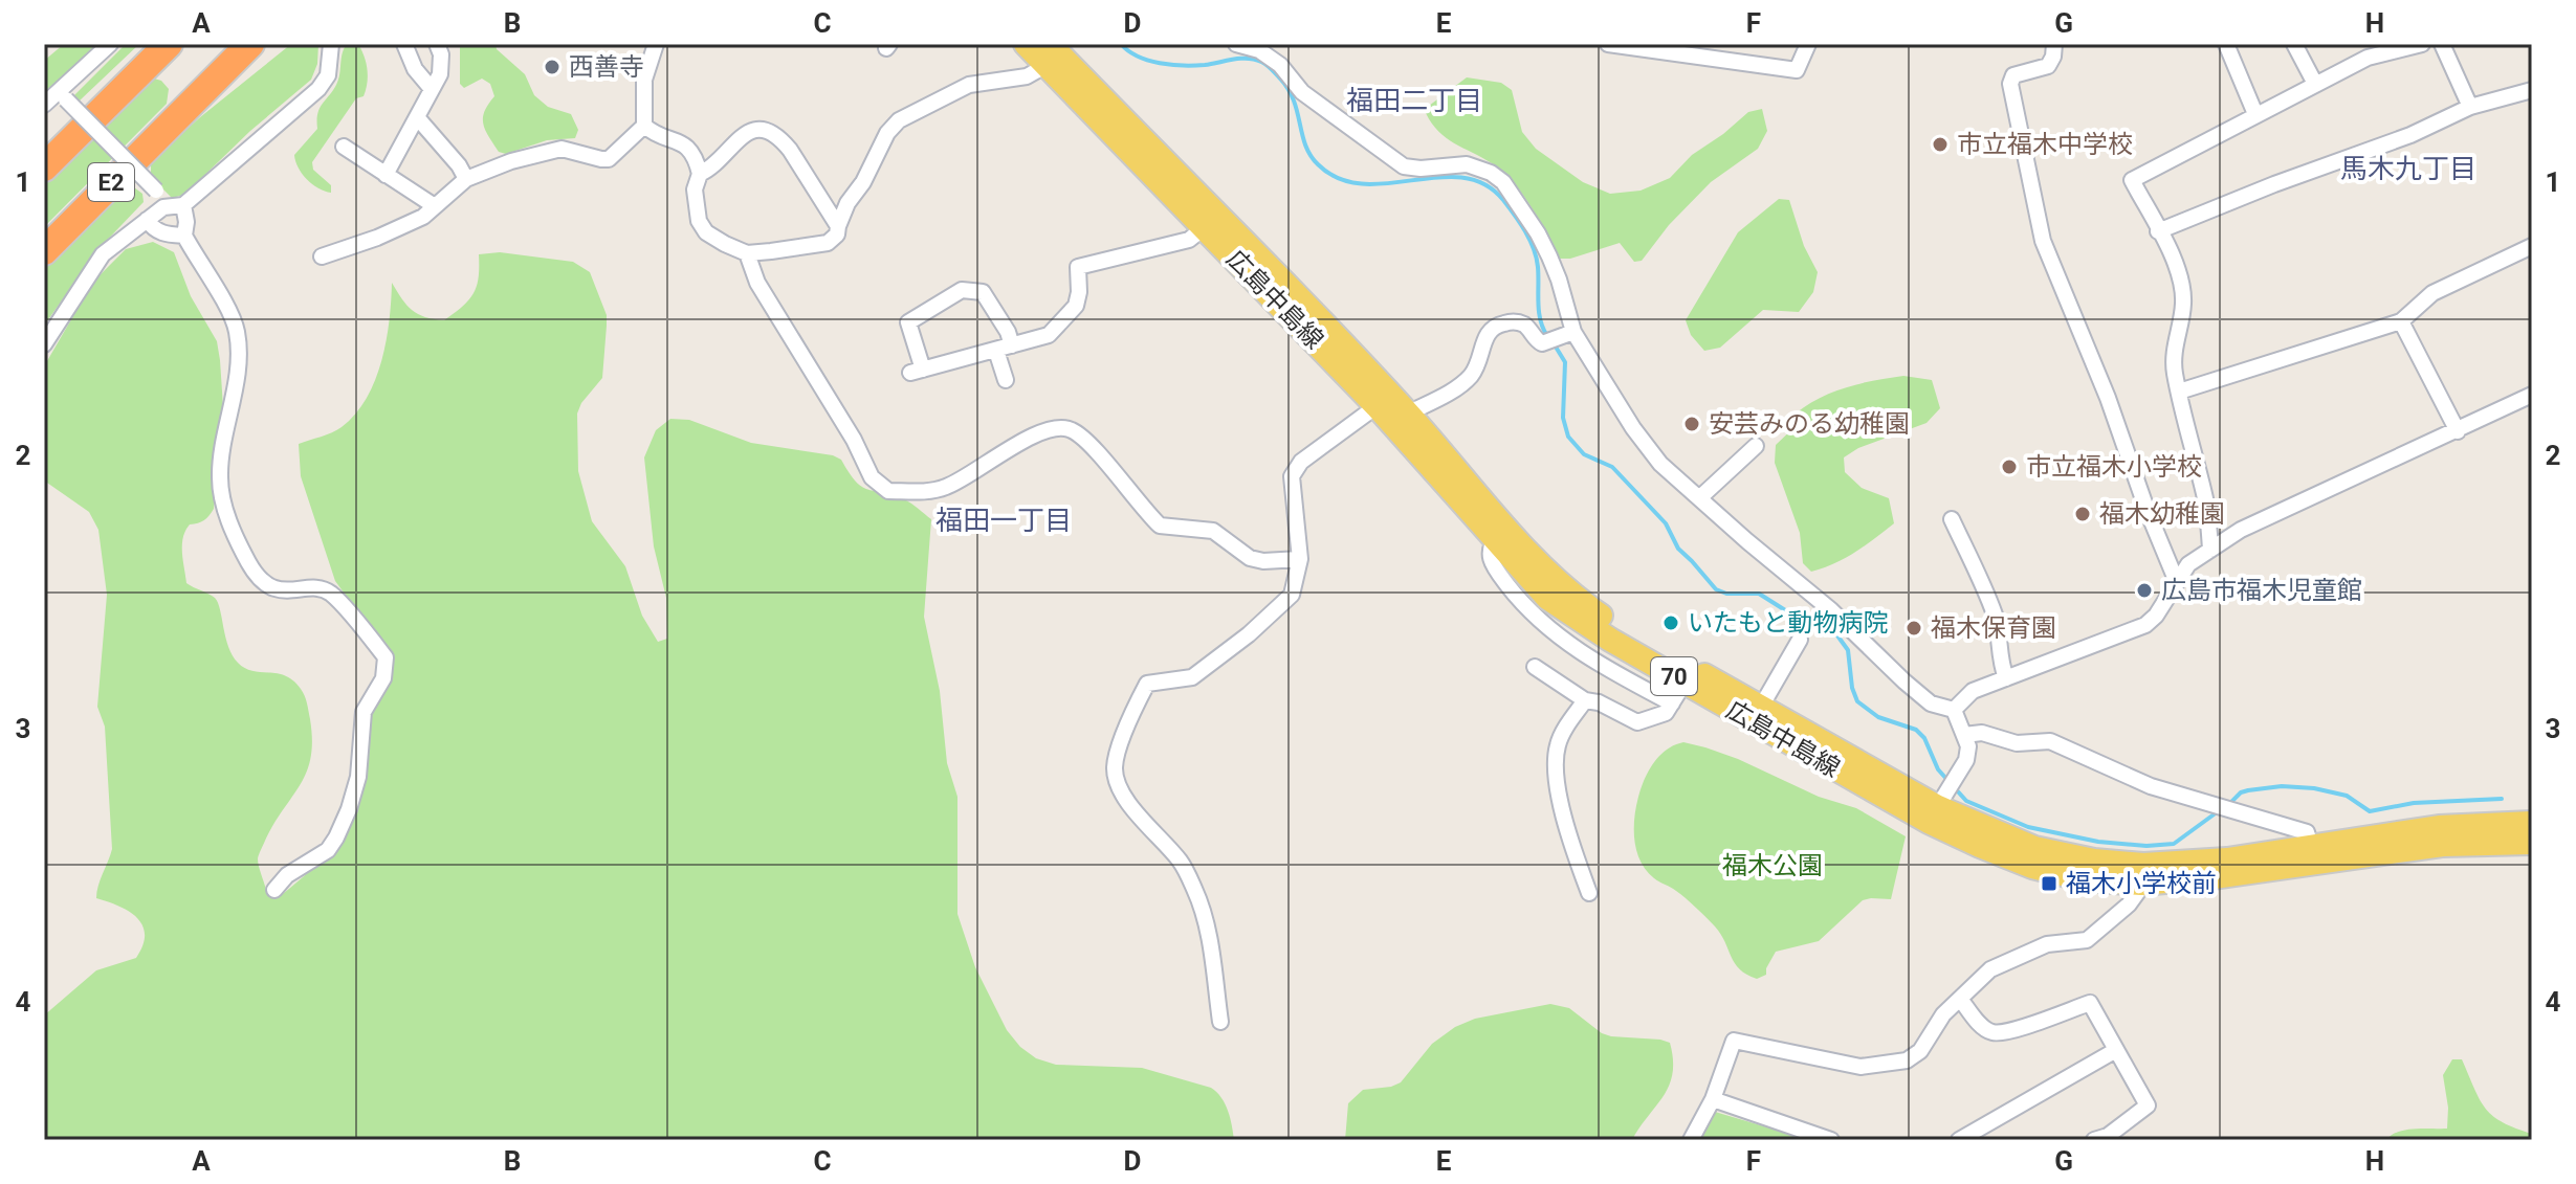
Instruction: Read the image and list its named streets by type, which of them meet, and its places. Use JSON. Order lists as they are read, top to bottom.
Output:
{
  "streets": {
    "highway": ["E2"],
    "main road": ["広島中島線", "70"]
  },
  "districts": ["福田二丁目", "馬木九丁目", "福田一丁目"],
  "parks": ["福木公園"],
  "places": {
    "other": [
      "西善寺",
      "市立福木中学校",
      "安芸みのる幼稚園",
      "市立福木小学校",
      "福木幼稚園",
      "広島市福木児童館",
      "いたもと動物病院",
      "福木保育園"
    ],
    "transit": ["福木小学校前"]
  },
  "grid": {
    "columns": [
      "A",
      "B",
      "C",
      "D",
      "E",
      "F",
      "G",
      "H"
    ],
    "rows": [
      "1",
      "2",
      "3",
      "4"
    ]
  }
}
